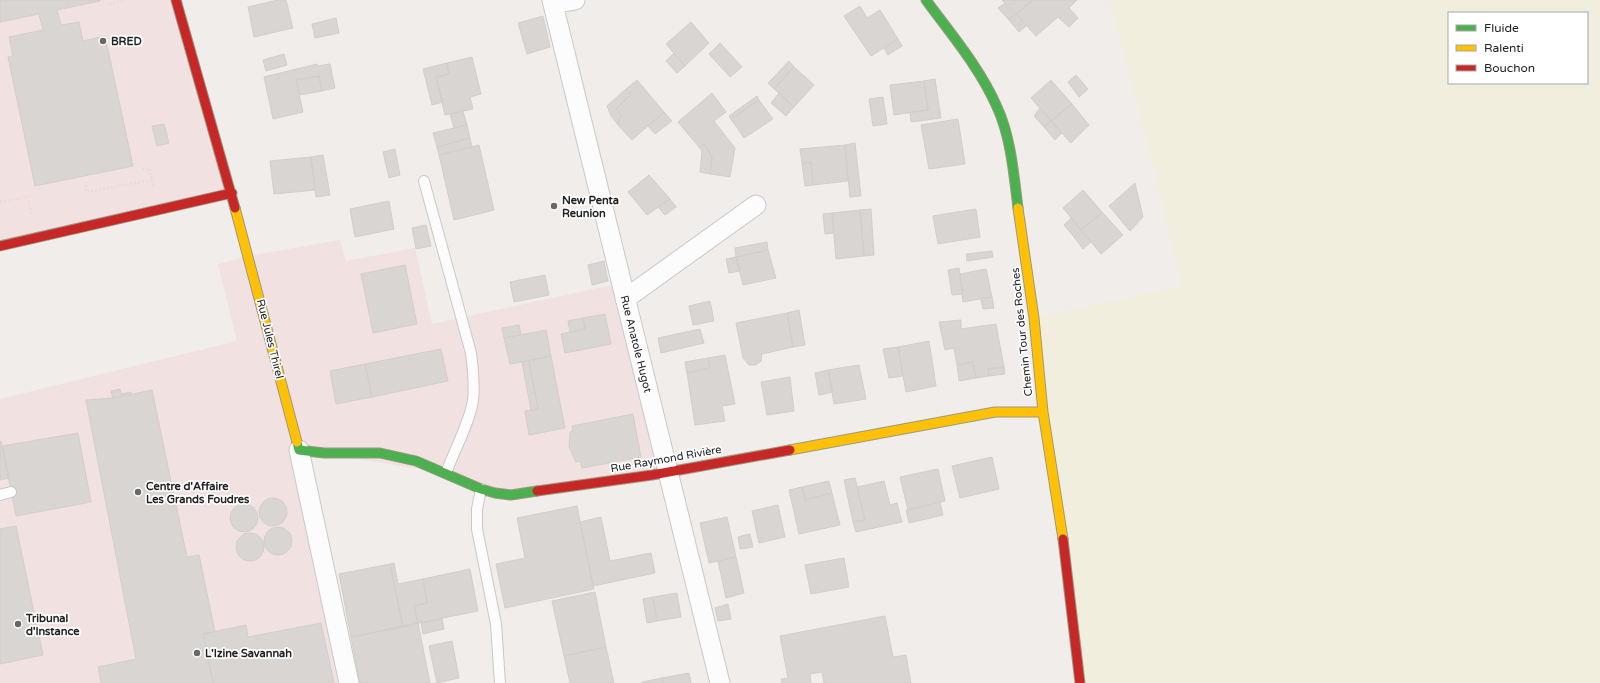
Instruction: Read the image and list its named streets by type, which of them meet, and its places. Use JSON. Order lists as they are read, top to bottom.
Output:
{
  "streets": {
    "street": [
      "Chemin Tour des Roches",
      "Rue Jules Thirel",
      "Rue Anatole Hugot",
      "Rue Raymond Rivière"
    ]
  },
  "crossings": [
    ["Chemin Tour des Roches", "Rue Raymond Rivière"],
    ["Rue Jules Thirel", "Rue Raymond Rivière"],
    ["Rue Anatole Hugot", "Rue Raymond Rivière"]
  ],
  "places": [
    "BRED",
    "New Penta Reunion",
    "Centre d'Affaire Les Grands Foudres",
    "Tribunal d'Instance",
    "L'Izine Savannah"
  ],
  "legend": ["Fluide", "Ralenti", "Bouchon"]
}
